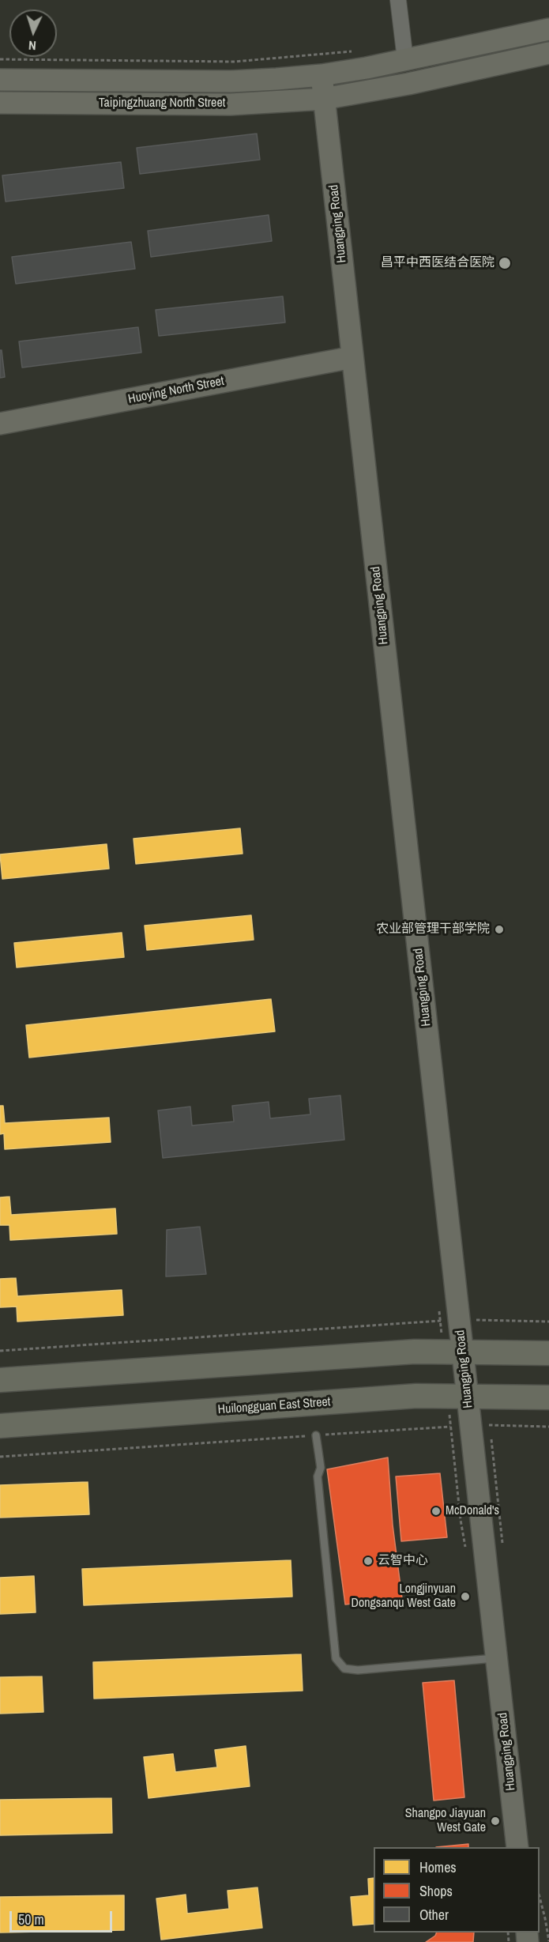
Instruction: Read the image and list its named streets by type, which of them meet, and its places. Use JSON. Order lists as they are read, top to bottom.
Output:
{
  "streets": {
    "main road": [
      "Taipingzhuang North Street",
      "Huangping Road",
      "Huoying North Street",
      "Huilongguan East Street"
    ]
  },
  "crossings": [
    ["Taipingzhuang North Street", "Huangping Road"],
    ["Huangping Road", "Huoying North Street"],
    ["Huangping Road", "Huilongguan East Street"]
  ],
  "places": [
    "昌平中西医结合医院",
    "农业部管理干部学院",
    "McDonald's",
    "云智中心",
    "Longjinyuan Dongsanqu West Gate",
    "Shangpo Jiayuan West Gate"
  ],
  "legend": ["Homes", "Shops", "Other"],
  "scale_bar": "50 m",
  "north": "bottom"
}
